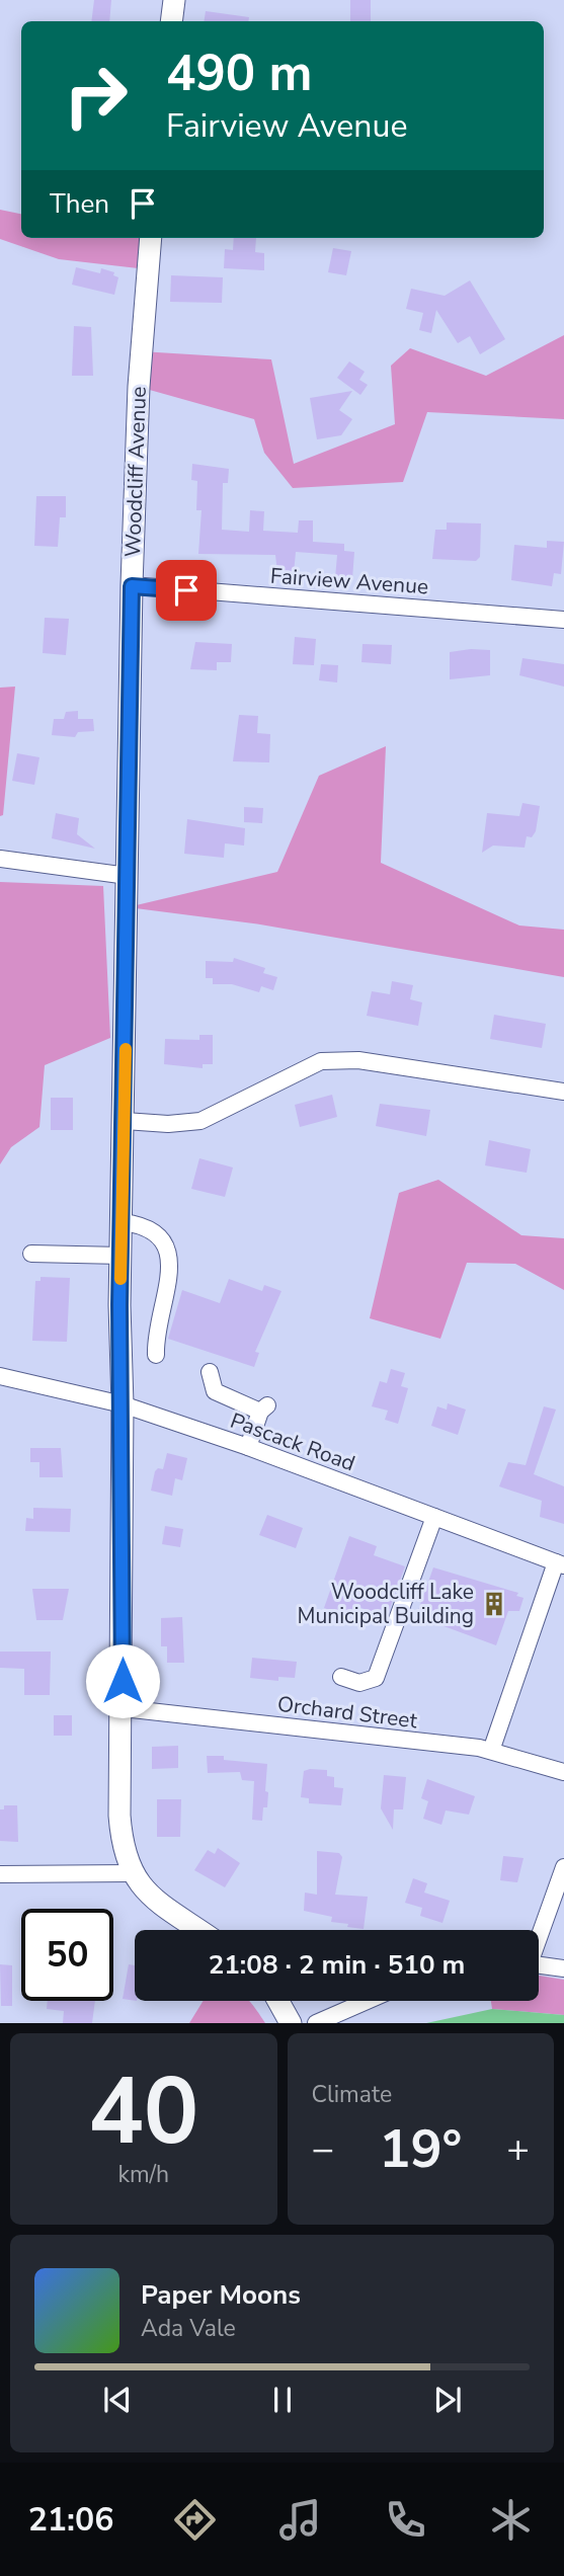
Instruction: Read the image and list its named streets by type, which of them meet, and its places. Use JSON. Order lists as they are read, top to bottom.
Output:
{
  "streets": {
    "main road": ["Woodcliff Avenue"],
    "street": ["Fairview Avenue", "Pascack Road", "Orchard Street"]
  },
  "crossings": [
    ["Woodcliff Avenue", "Fairview Avenue"],
    ["Woodcliff Avenue", "Pascack Road"],
    ["Woodcliff Avenue", "Orchard Street"]
  ],
  "places": {
    "building": ["Woodcliff Lake Municipal Building"]
  },
  "page": {
    "turn": ["490 m", "Fairview Avenue"],
    "then": "Then",
    "limit": "50",
    "trip": "21:08 · 2 min · 510 m",
    "tile": [
      ["40", "km/h"],
      "Climate"
    ],
    "heat": ["−", "19°", "+"],
    "song": ["Paper Moons", "Ada Vale"],
    "tabs": "21:06"
  }
}
